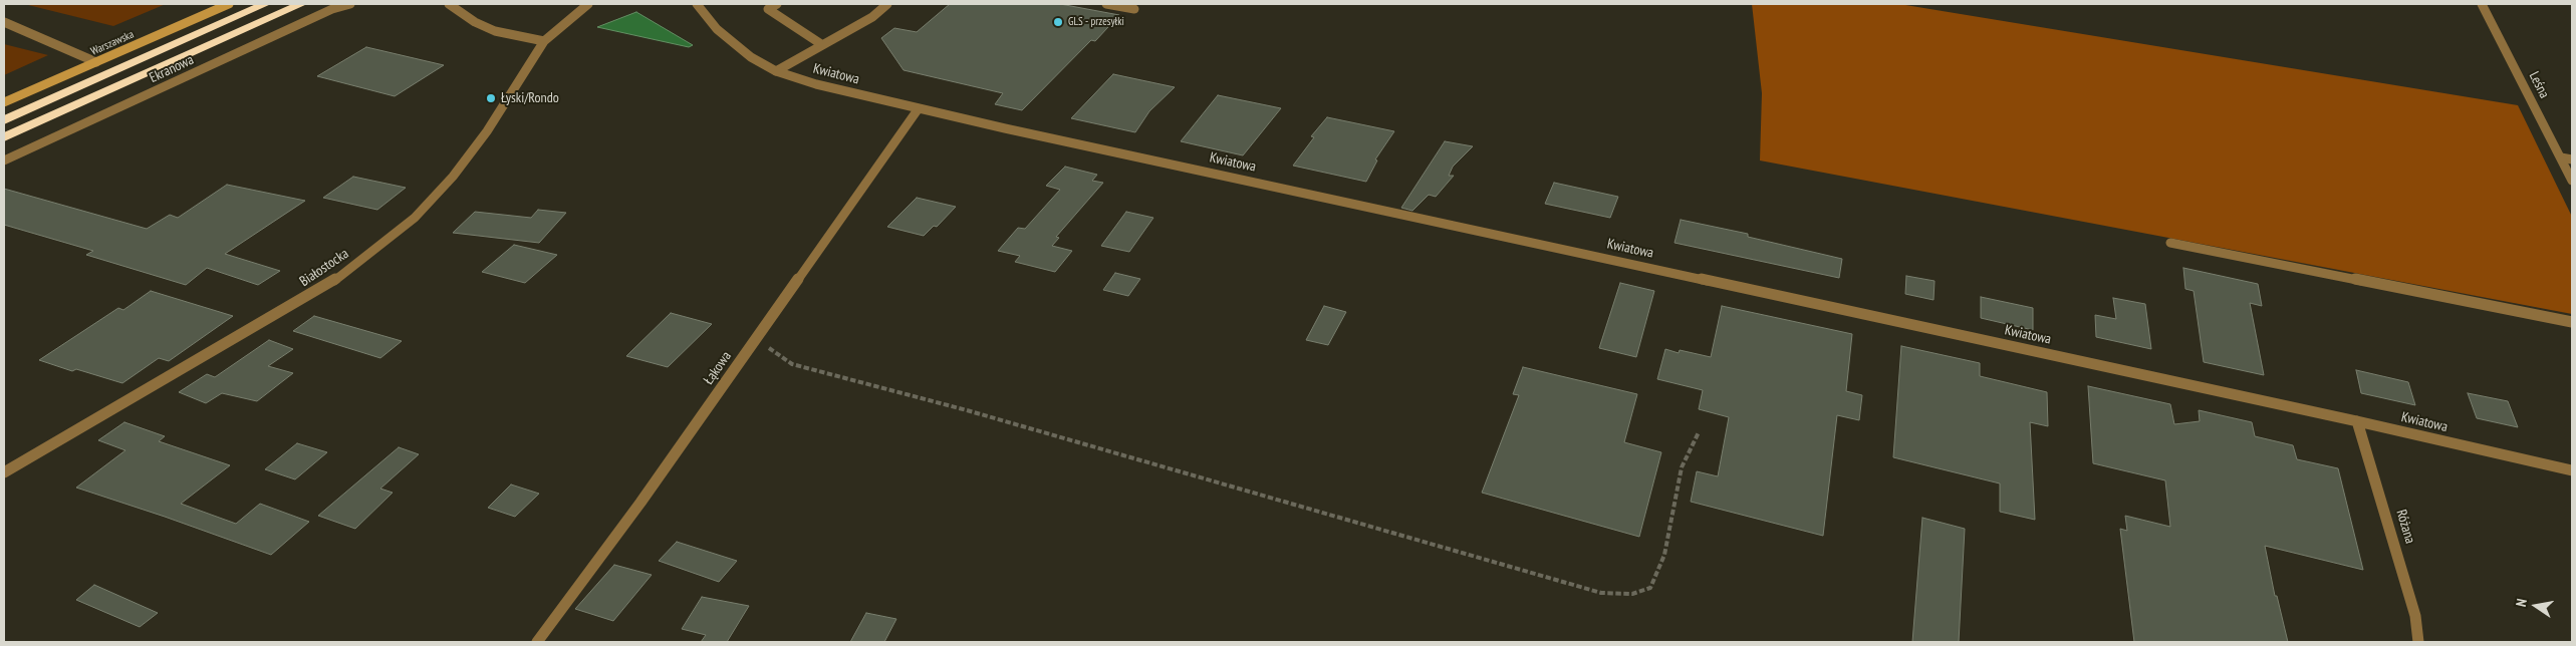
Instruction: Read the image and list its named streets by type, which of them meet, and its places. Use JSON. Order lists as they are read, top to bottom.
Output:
{
  "streets": {
    "street": [
      "Warszawska",
      "Ekranowa",
      "Kwiatowa",
      "Leśna",
      "Białostocka",
      "Łąkowa",
      "Różana"
    ]
  },
  "crossings": [
    ["Kwiatowa", "Łąkowa"],
    ["Kwiatowa", "Różana"]
  ],
  "places": ["GLS - przesyłki", "Łyski/Rondo"],
  "north": "left"
}
